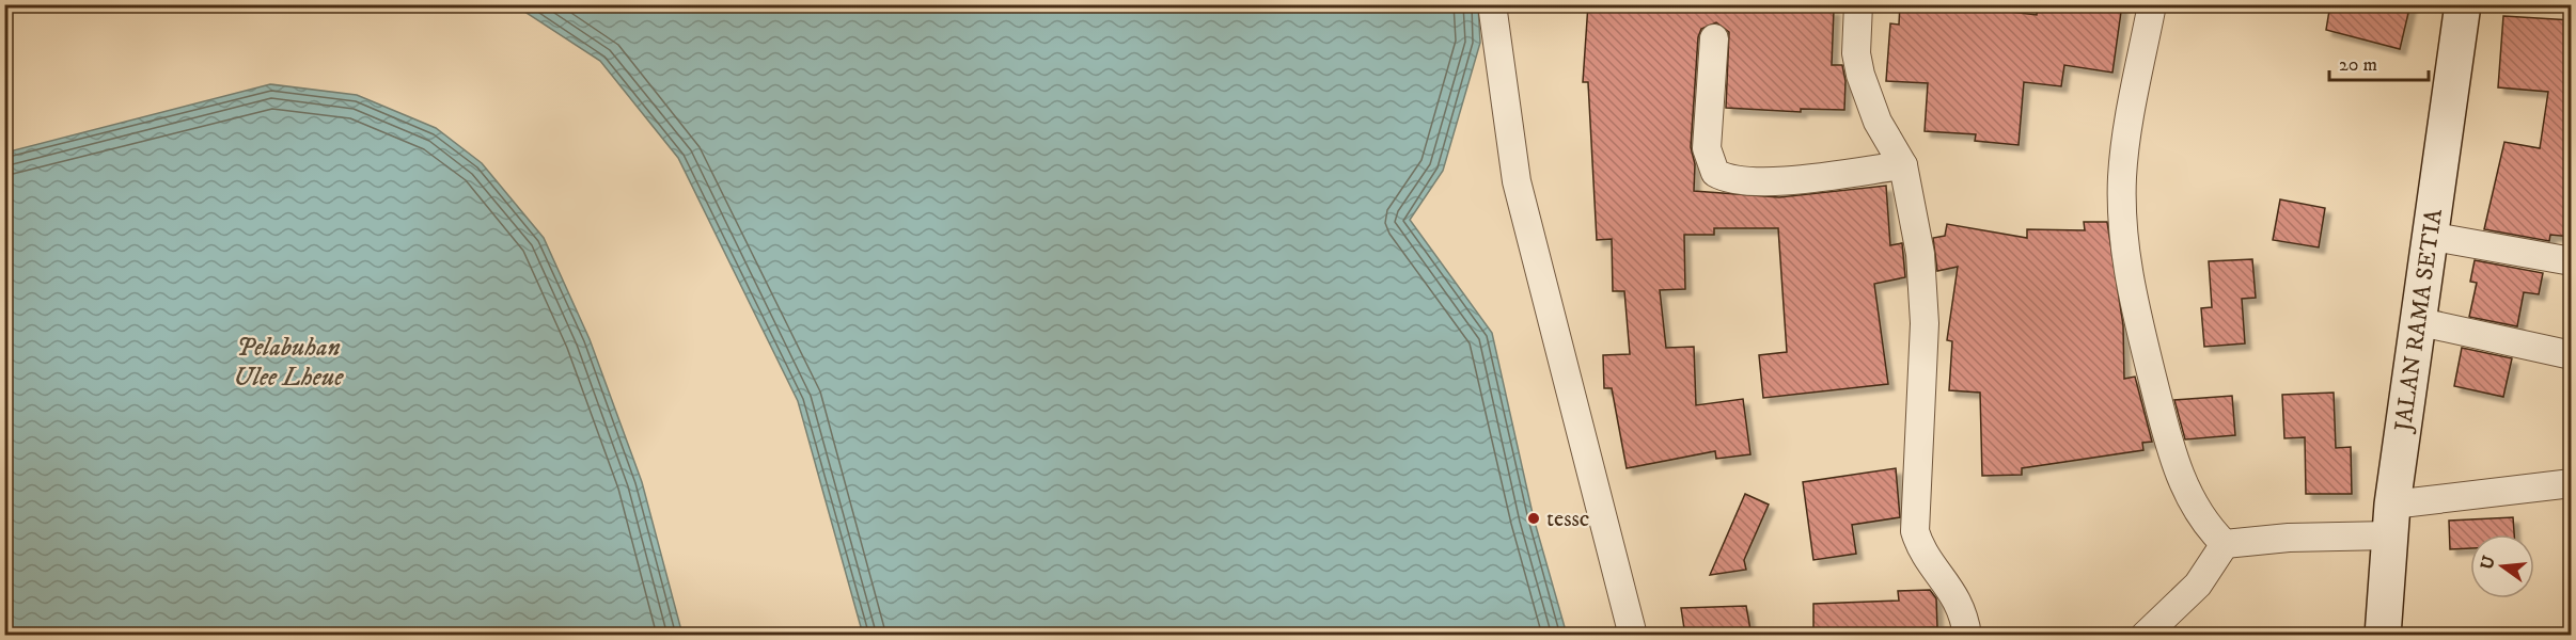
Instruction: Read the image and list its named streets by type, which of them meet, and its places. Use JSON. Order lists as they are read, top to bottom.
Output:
{
  "streets": {
    "street": ["JALAN RAMA SETIA"]
  },
  "water": ["Pelabuhan Ulee Lheue"],
  "places": ["tessc"],
  "scale_bar": "20 m",
  "north": "left"
}
